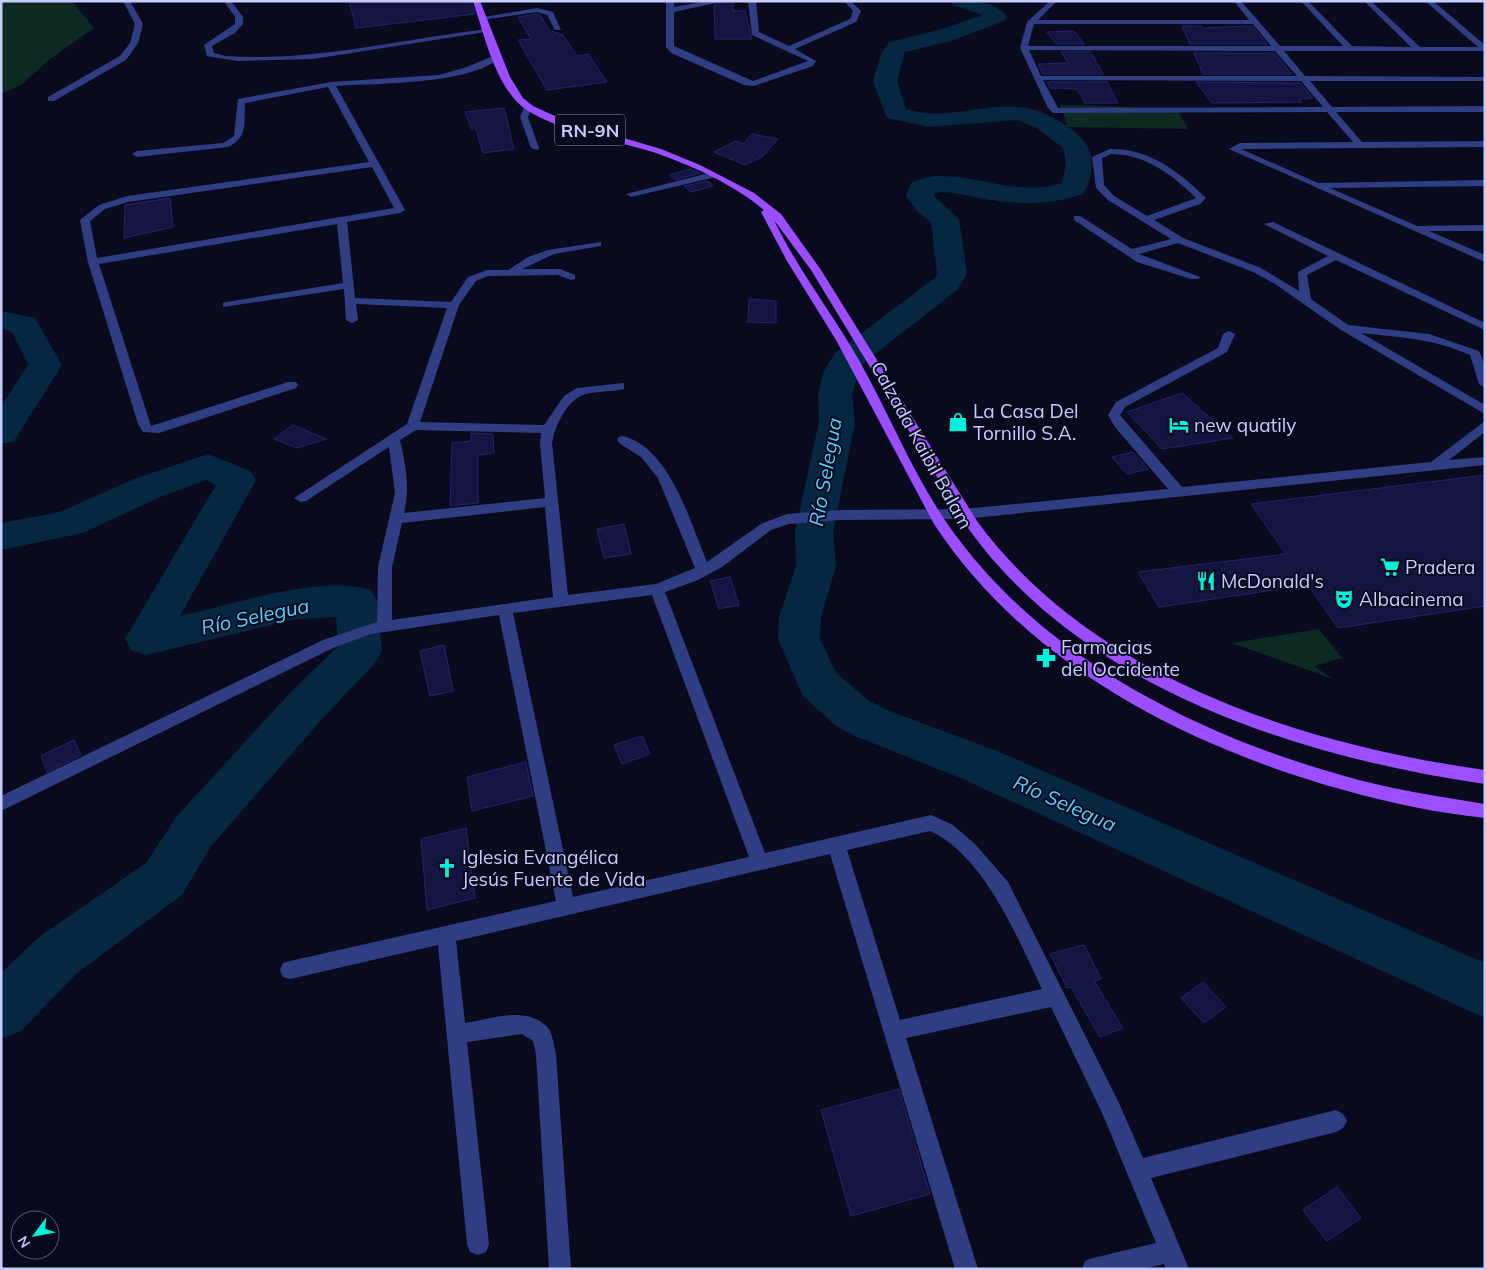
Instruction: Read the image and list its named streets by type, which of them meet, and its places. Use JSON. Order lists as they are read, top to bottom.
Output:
{
  "streets": {
    "main road": ["RN-9N", "Calzada Kaibil Balam"]
  },
  "water": ["Río Selegua"],
  "places": {
    "shop": ["La Casa Del Tornillo S.A."],
    "hotel": ["new quatily"],
    "supermarket": ["Pradera"],
    "restaurant": ["McDonald's"],
    "theatre": ["Albacinema"],
    "pharmacy": ["Farmacias del Occidente"],
    "church": ["Iglesia Evangélica Jesús Fuente de Vida"]
  },
  "north": "bottom left"
}
